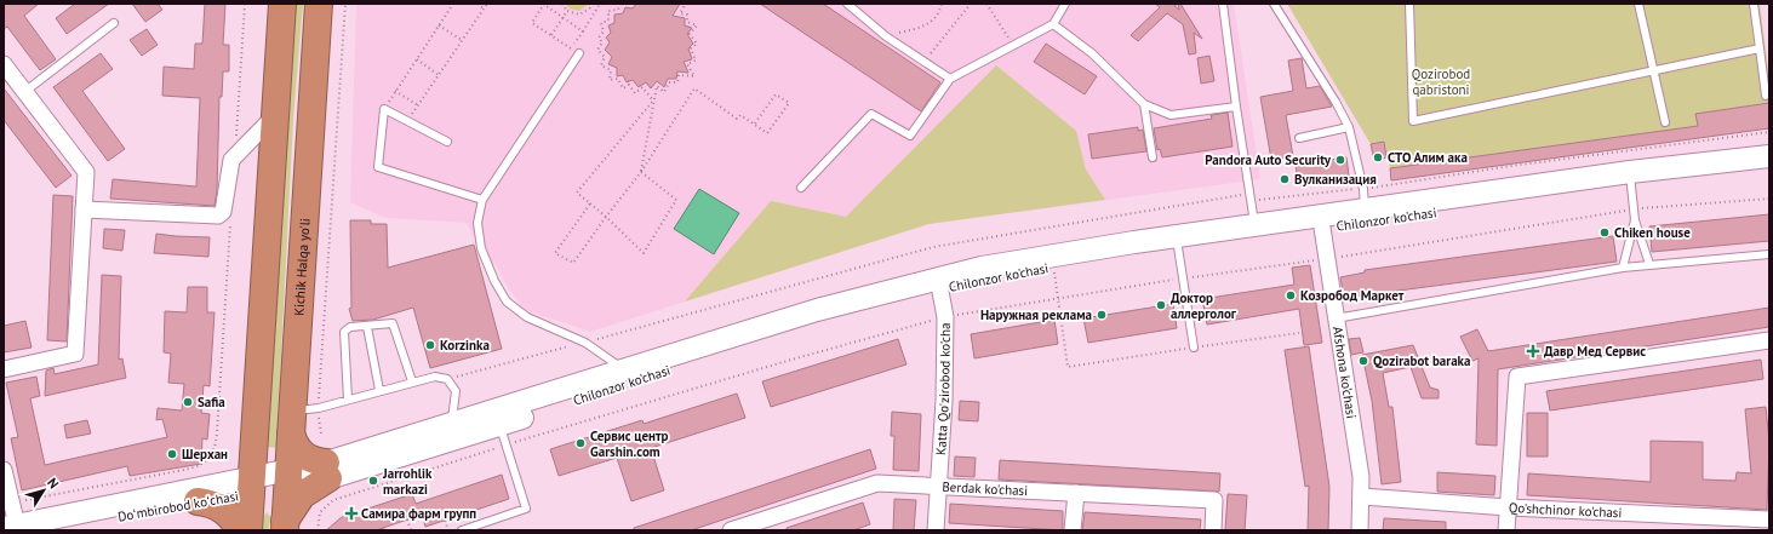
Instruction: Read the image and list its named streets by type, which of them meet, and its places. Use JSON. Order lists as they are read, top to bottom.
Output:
{
  "streets": {
    "highway": ["Kichik Halqa yo'li"],
    "main road": ["Chilonzor ko'chasi", "Doʻmbirobod koʻchasi"],
    "street": [
      "Afshona ko'chasi",
      "Katta Qo'zirobod ko'cha",
      "Berdak ko'chasi",
      "Qo'shchinor ko'chasi"
    ]
  },
  "crossings": [
    ["Chilonzor ko'chasi", "Kichik Halqa yo'li"],
    ["Chilonzor ko'chasi", "Afshona ko'chasi"],
    ["Chilonzor ko'chasi", "Katta Qo'zirobod ko'cha"],
    ["Chilonzor ko'chasi", "Doʻmbirobod koʻchasi"],
    ["Afshona ko'chasi", "Qo'shchinor ko'chasi"],
    ["Katta Qo'zirobod ko'cha", "Berdak ko'chasi"]
  ],
  "parks": ["Qozirobod qabristoni"],
  "places": {
    "other": [
      "СТО Алим ака",
      "Pandora Auto Security",
      "Вулканизация",
      "Chiken house",
      "Козробод Маркет",
      "Доктор аллерголог",
      "Наружная реклама",
      "Korzinka",
      "Qozirabot baraka",
      "Safia",
      "Сервис центр Garshin.com",
      "Шерхан",
      "Jarrohlik markazi"
    ],
    "health": ["Давр Мед Сервис", "Самира фарм групп"]
  },
  "north": "top right"
}
